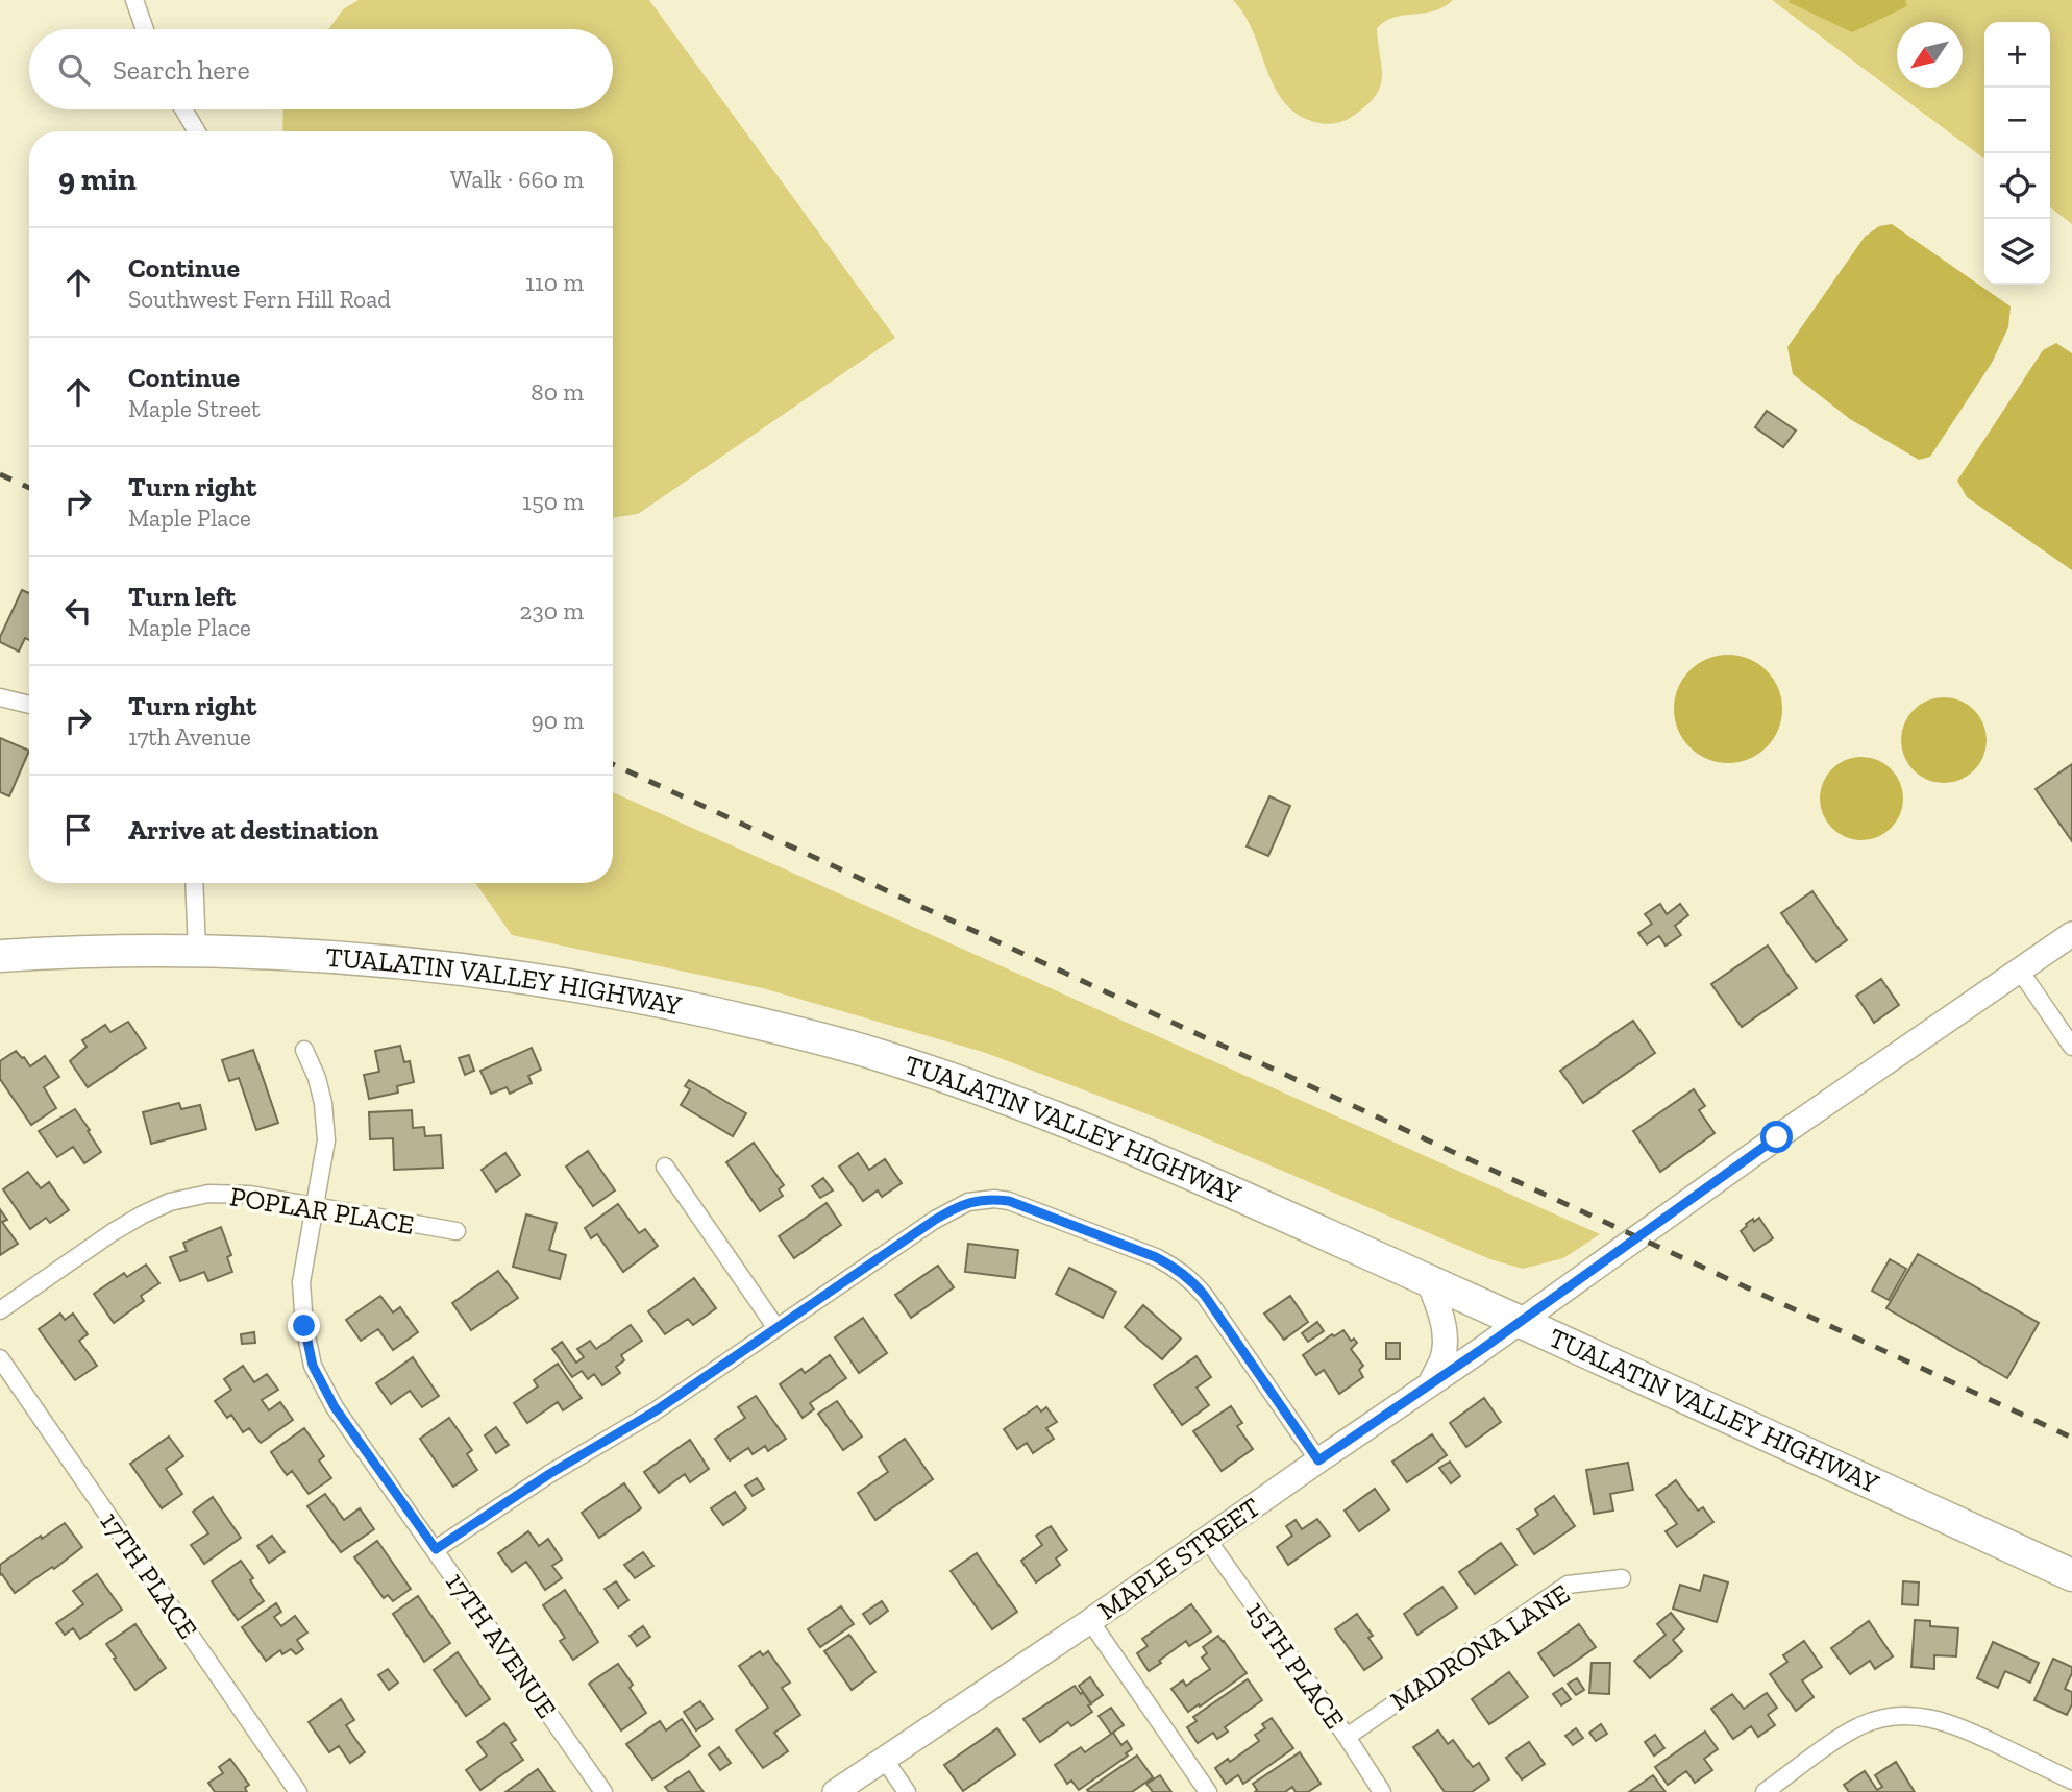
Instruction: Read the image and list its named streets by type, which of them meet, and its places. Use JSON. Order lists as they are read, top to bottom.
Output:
{
  "streets": {
    "highway": ["TUALATIN VALLEY HIGHWAY"],
    "street": [
      "POPLAR PLACE",
      "MAPLE STREET",
      "17TH PLACE",
      "17TH AVENUE",
      "MADRONA LANE",
      "15TH PLACE"
    ]
  },
  "crossings": [
    ["TUALATIN VALLEY HIGHWAY", "MAPLE STREET"],
    ["POPLAR PLACE", "17TH AVENUE"],
    ["MAPLE STREET", "15TH PLACE"],
    ["MADRONA LANE", "15TH PLACE"]
  ],
  "north": "bottom left",
  "page": {
    "map_buttons": ["+", "−"],
    "search": "Search here",
    "heading": ["9 min", "Walk · 660 m"],
    "list": [
      ["Continue", "Southwest Fern Hill Road", "110 m"],
      ["Continue", "Maple Street", "80 m"],
      ["Turn right", "Maple Place", "150 m"],
      ["Turn left", "Maple Place", "230 m"],
      ["Turn right", "17th Avenue", "90 m"],
      "Arrive at destination"
    ]
  }
}
